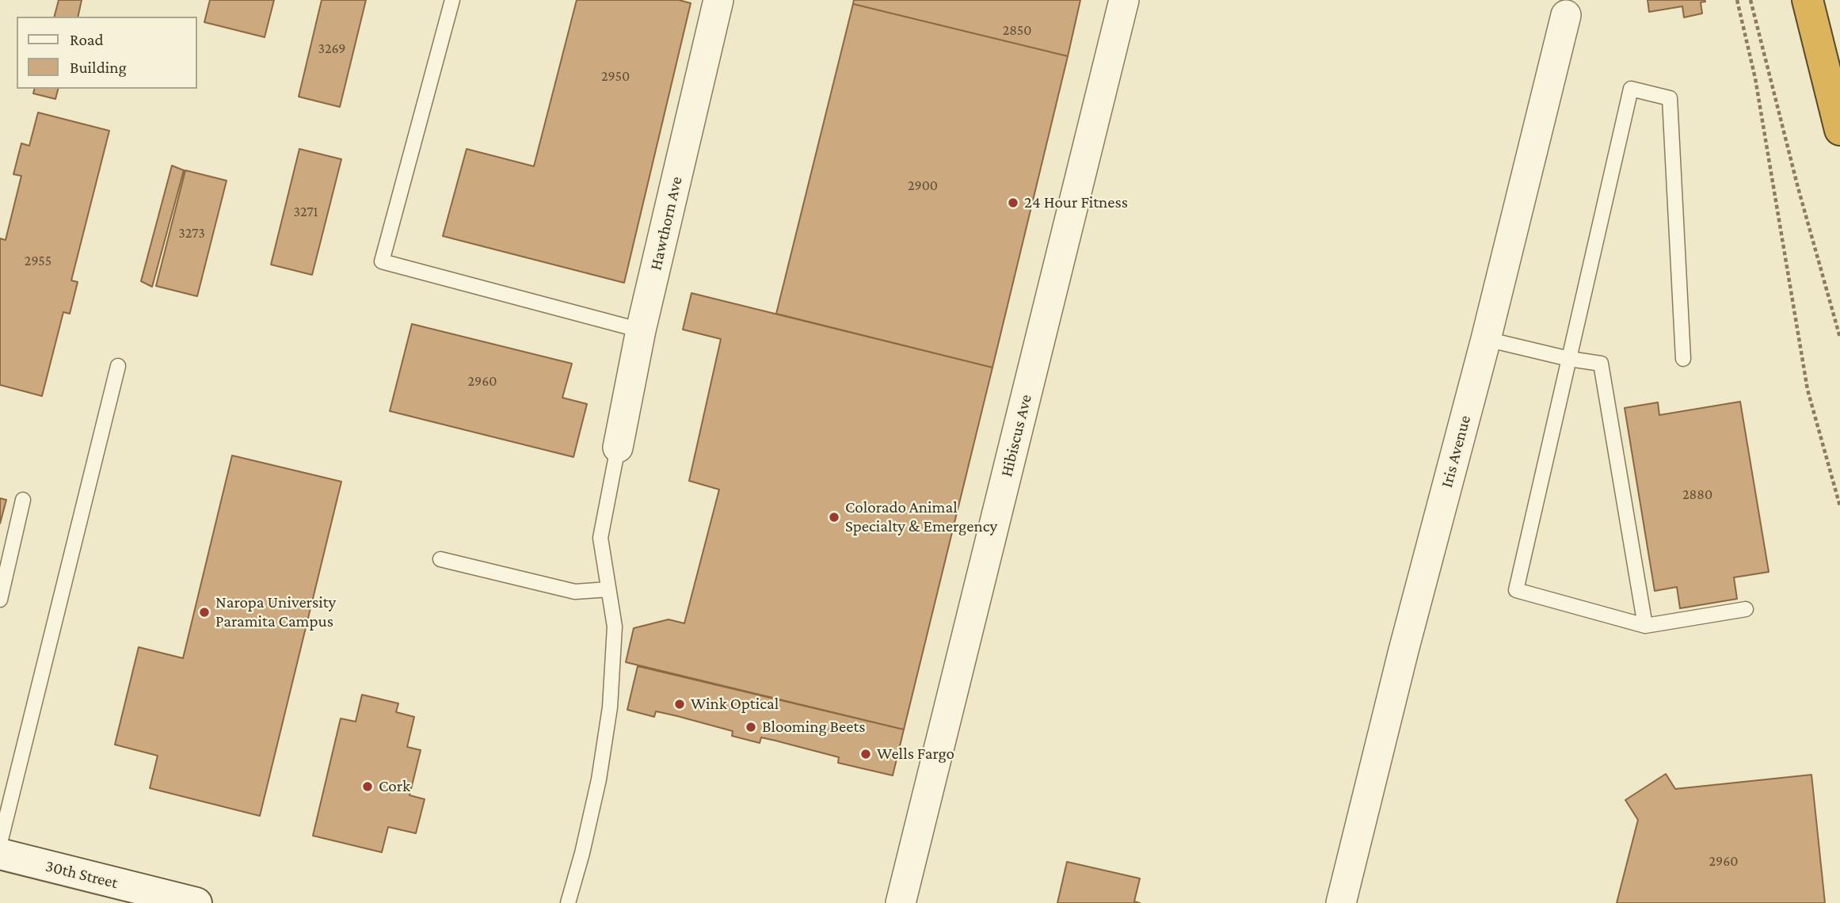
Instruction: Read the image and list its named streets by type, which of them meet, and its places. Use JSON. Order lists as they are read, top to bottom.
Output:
{
  "streets": {
    "main road": ["30th Street"],
    "street": ["Hawthorn Ave", "Hibiscus Ave", "Iris Avenue"]
  },
  "places": [
    "24 Hour Fitness",
    "Colorado Animal Specialty & Emergency",
    "Naropa University Paramita Campus",
    "Wink Optical",
    "Blooming Beets",
    "Wells Fargo",
    "Cork"
  ],
  "house_numbers": [
    "2850",
    "3269",
    "2950",
    "2900",
    "3271",
    "3273",
    "2955",
    "2960",
    "2880",
    "2960"
  ],
  "legend": ["Road", "Building"]
}
